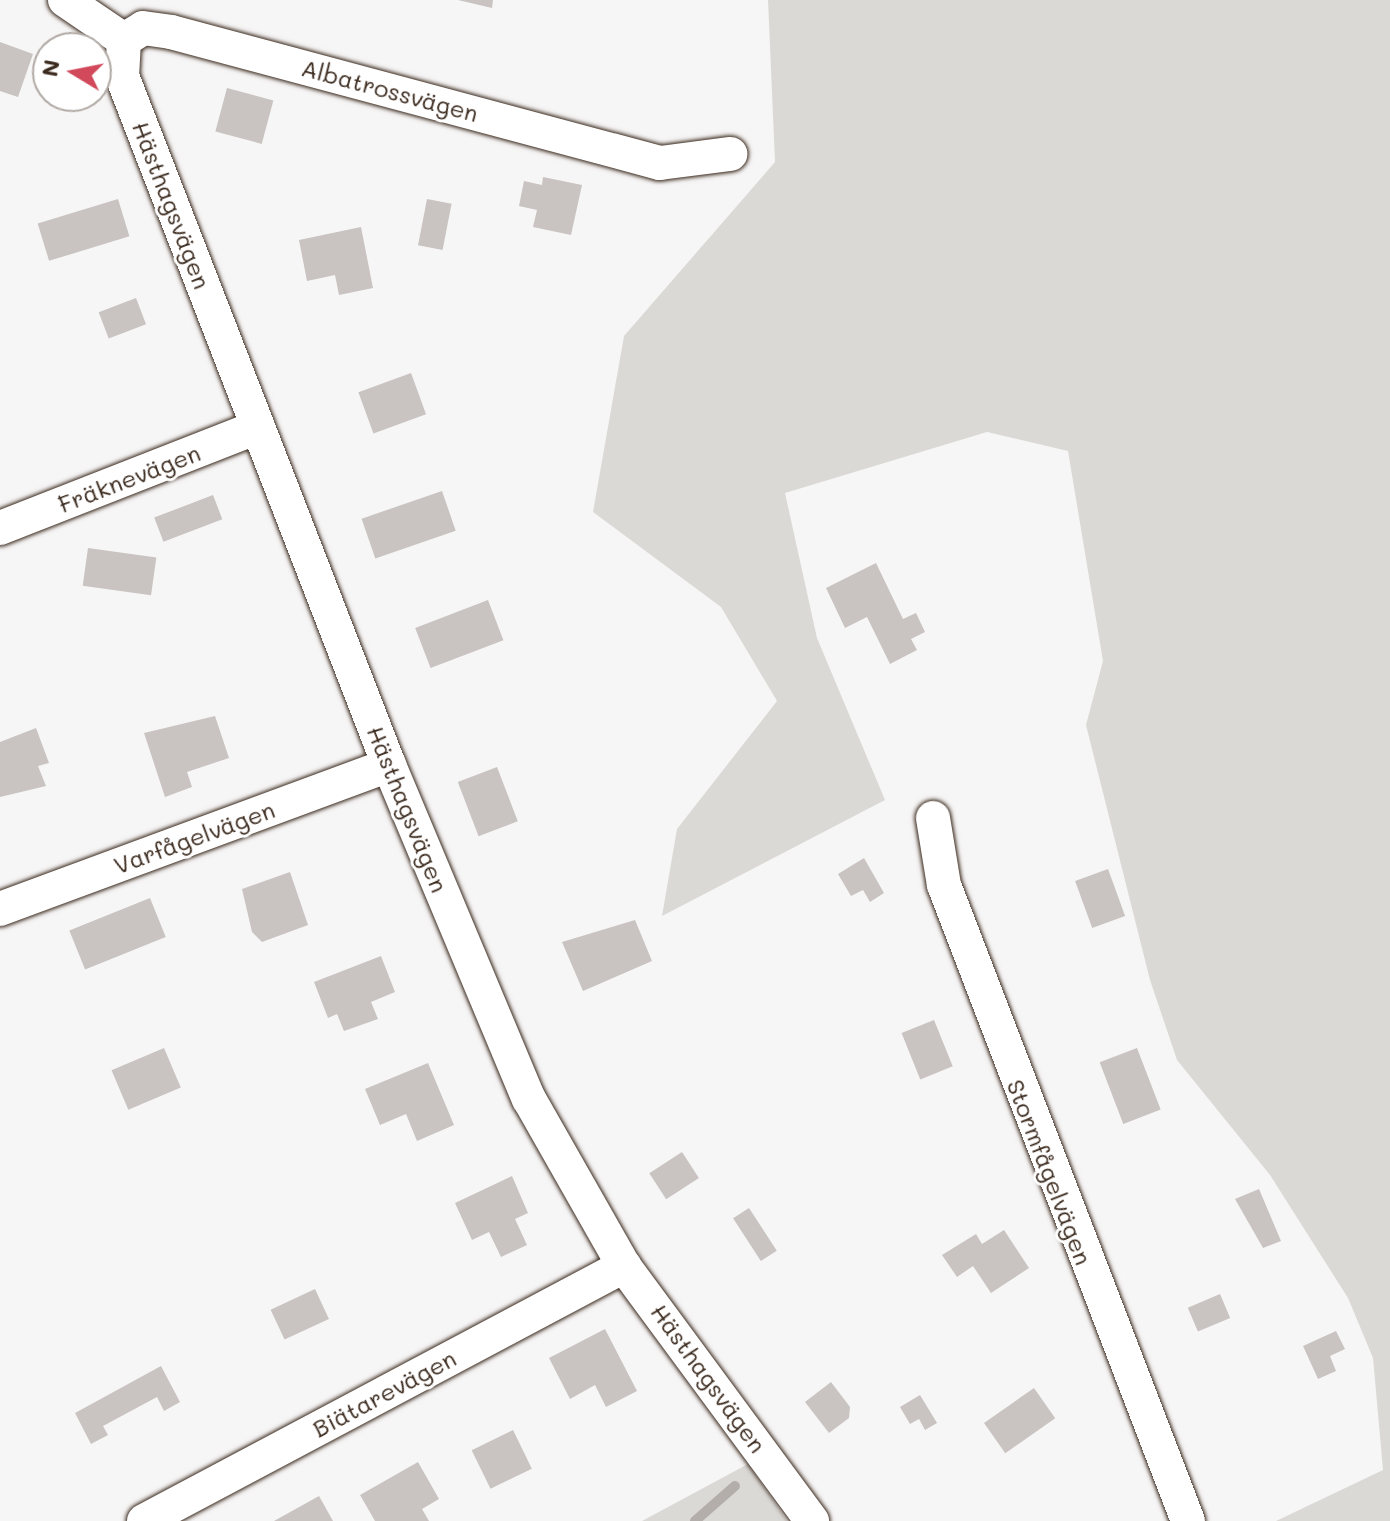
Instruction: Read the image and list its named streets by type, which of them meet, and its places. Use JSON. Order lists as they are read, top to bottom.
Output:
{
  "streets": {
    "street": [
      "Albatrossvägen",
      "Hästhagsvägen",
      "Fräknevägen",
      "Varfågelvägen",
      "Stormfågelvägen",
      "Biätarevägen"
    ]
  },
  "crossings": [
    ["Albatrossvägen", "Hästhagsvägen"],
    ["Hästhagsvägen", "Fräknevägen"],
    ["Hästhagsvägen", "Varfågelvägen"],
    ["Hästhagsvägen", "Biätarevägen"]
  ],
  "north": "left"
}
